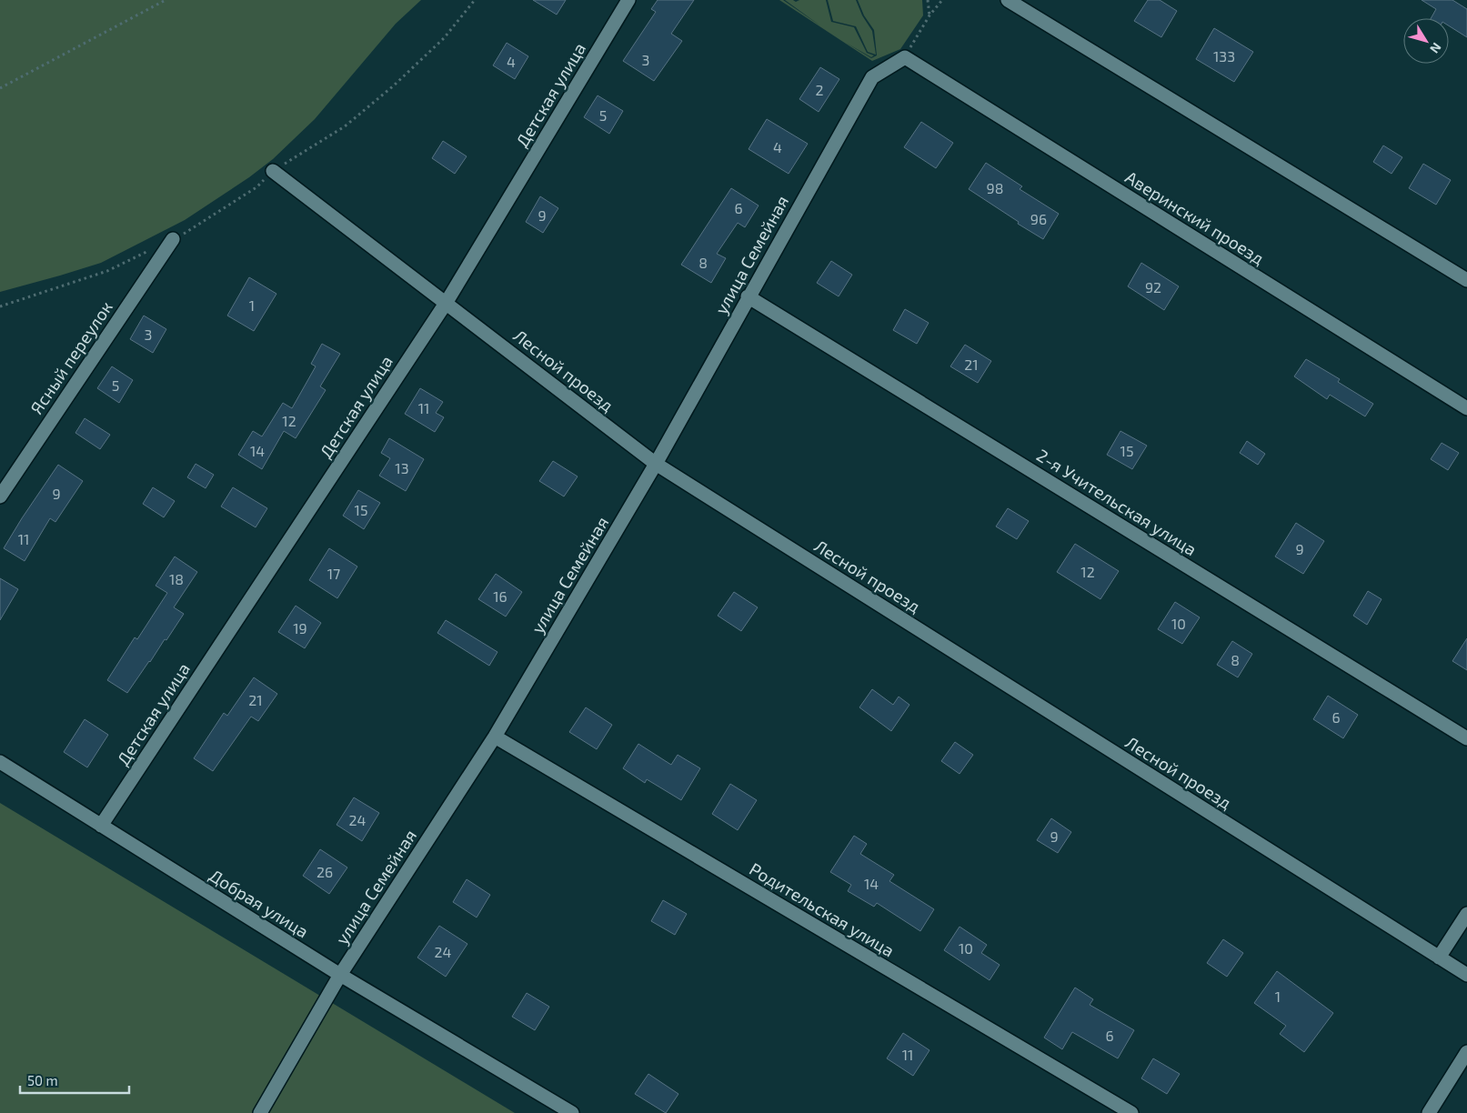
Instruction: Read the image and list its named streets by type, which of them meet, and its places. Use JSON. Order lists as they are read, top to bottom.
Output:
{
  "streets": {
    "street": [
      "Детская улица",
      "Аверинский проезд",
      "улица Семейная",
      "Ясный переулок",
      "Лесной проезд",
      "2-я Учительская улица",
      "Добрая улица",
      "Родительская улица"
    ]
  },
  "crossings": [
    ["Детская улица", "Лесной проезд"],
    ["Детская улица", "Добрая улица"],
    ["Аверинский проезд", "улица Семейная"],
    ["улица Семейная", "Лесной проезд"],
    ["улица Семейная", "2-я Учительская улица"],
    ["улица Семейная", "Добрая улица"],
    ["улица Семейная", "Родительская улица"]
  ],
  "house_numbers": [
    "133",
    "3",
    "4",
    "2",
    "5",
    "4",
    "98",
    "6",
    "9",
    "96",
    "8",
    "92",
    "1",
    "3",
    "21",
    "5",
    "11",
    "12",
    "14",
    "15",
    "13",
    "9",
    "15",
    "11",
    "9",
    "12",
    "17",
    "18",
    "16",
    "10",
    "19",
    "8",
    "21",
    "6",
    "24",
    "9",
    "26",
    "14",
    "10",
    "24",
    "1",
    "6",
    "11"
  ],
  "scale_bar": "50 m",
  "north": "bottom right"
}
